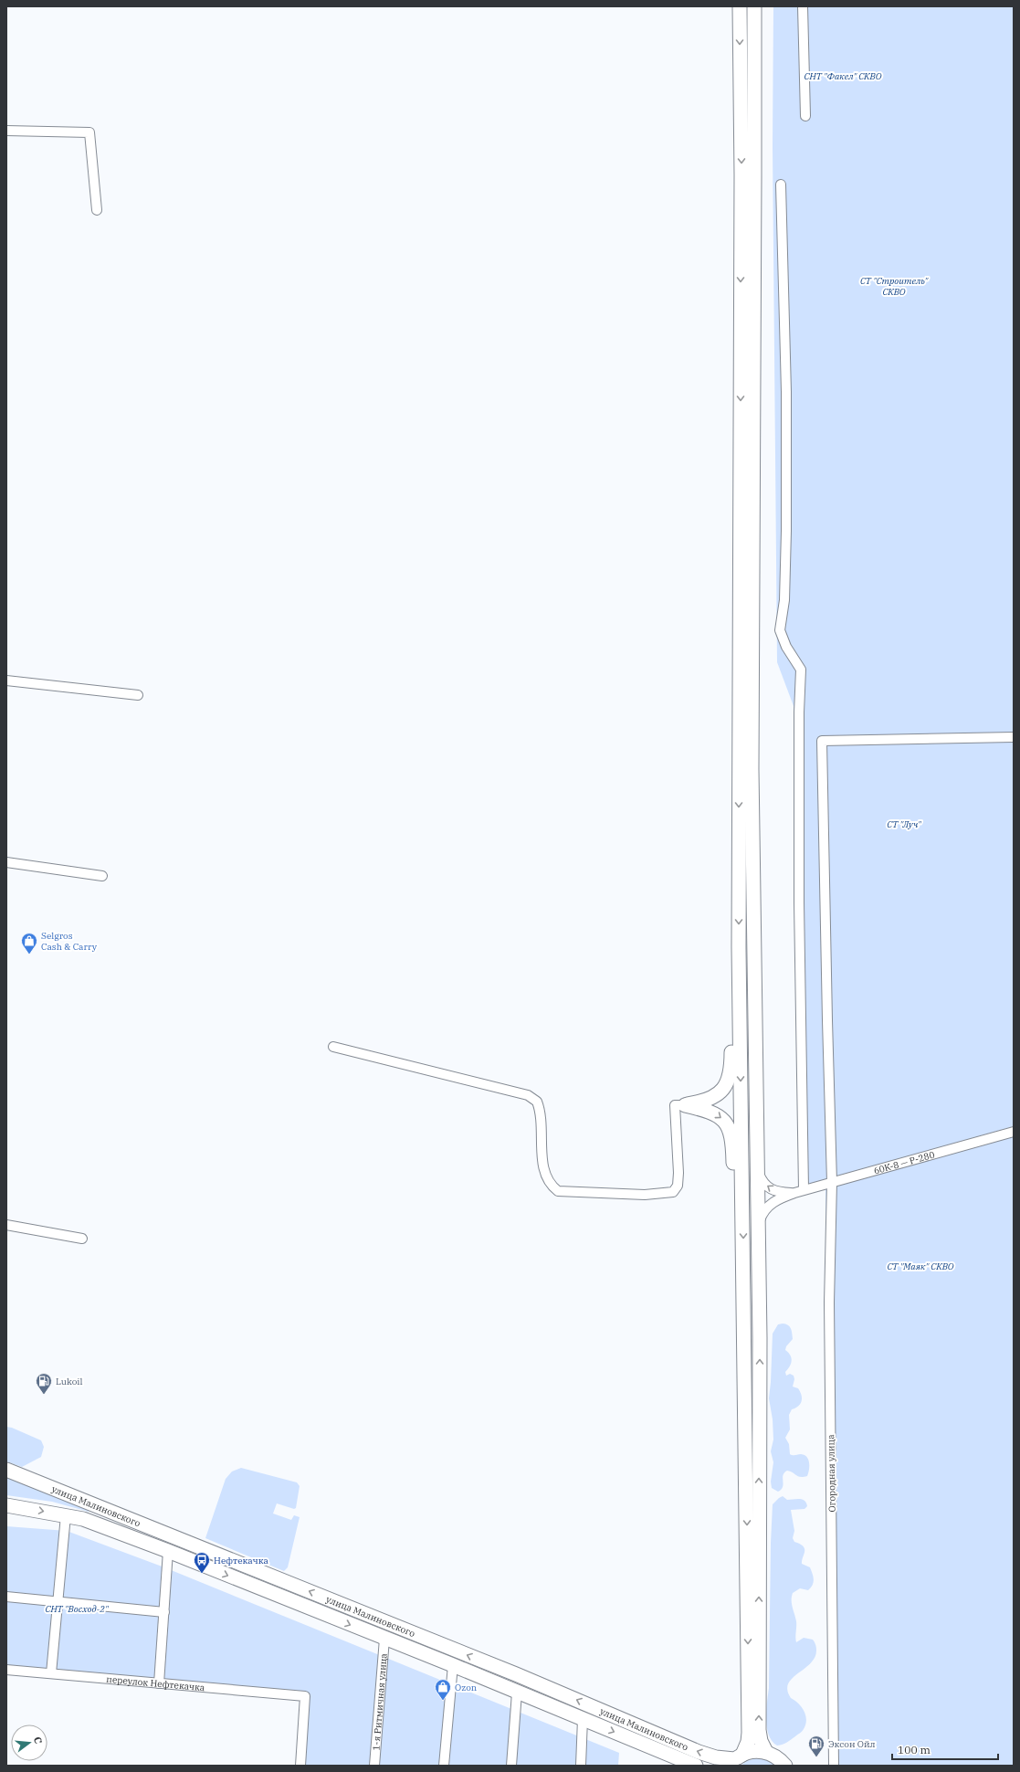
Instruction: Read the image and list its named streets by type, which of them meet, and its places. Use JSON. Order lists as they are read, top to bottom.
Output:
{
  "streets": {
    "highway": ["улица Малиновского"],
    "street": [
      "60К-8 — Р-280",
      "Огородная улица",
      "переулок Нефтекачка",
      "1-я Ритмичная улица"
    ]
  },
  "crossings": [
    ["60К-8 — Р-280", "Огородная улица"],
    ["улица Малиновского", "1-я Ритмичная улица"]
  ],
  "parks": [
    "СНТ \"Факел\" СКВО",
    "СТ \"Строитель\" СКВО",
    "СТ \"Луч\"",
    "СТ \"Маяк\" СКВО",
    "СНТ \"Восход-2\""
  ],
  "places": {
    "shop": ["Selgros Cash & Carry", "Ozon"],
    "fuel station": ["Lukoil", "Эксон Ойл"],
    "bus stop": ["Нефтекачка"]
  },
  "scale_bar": "100 m",
  "north": "right"
}
